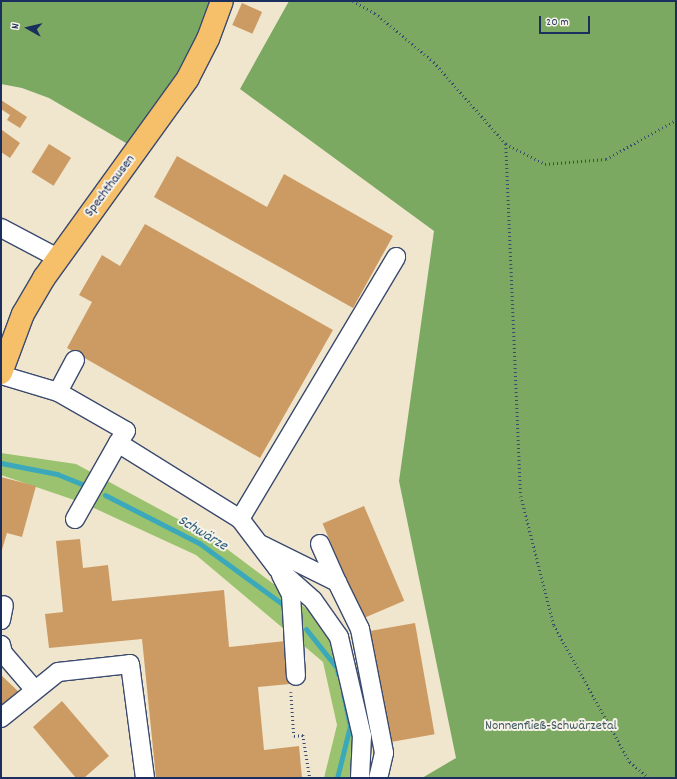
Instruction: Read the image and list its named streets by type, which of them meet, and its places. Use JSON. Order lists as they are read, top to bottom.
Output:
{
  "streets": {
    "main road": ["Spechthausen"]
  },
  "water": ["Schwärze"],
  "parks": ["Nonnenfließ-Schwärzetal"],
  "scale_bar": "20 m",
  "north": "left"
}
